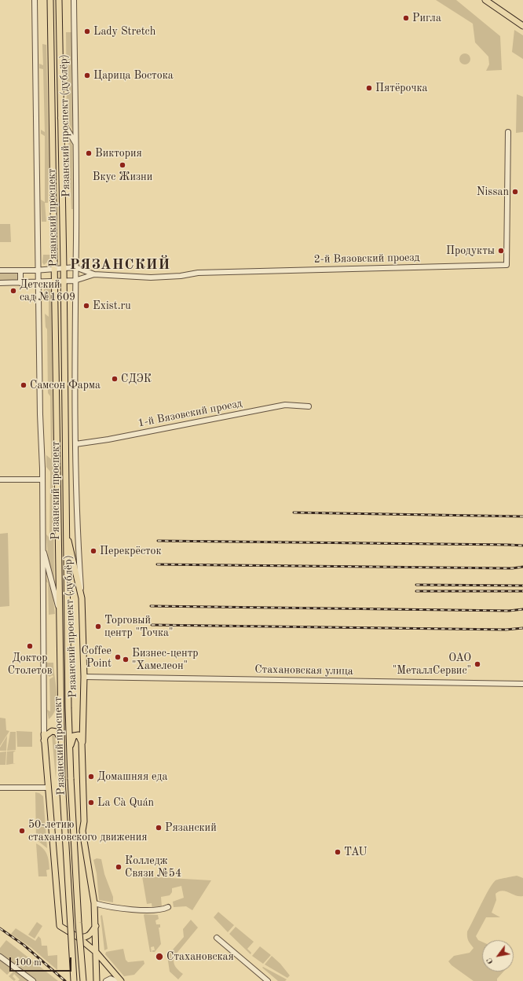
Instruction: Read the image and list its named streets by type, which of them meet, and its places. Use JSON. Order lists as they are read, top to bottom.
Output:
{
  "streets": {
    "main road": ["Рязанский проспект (дублёр)", "Рязанский проспект"],
    "street": ["2-й Вязовский проезд", "1-й Вязовский проезд", "Стахановская улица"]
  },
  "crossings": [
    ["Рязанский проспект (дублёр)", "2-й Вязовский проезд"],
    ["Рязанский проспект (дублёр)", "1-й Вязовский проезд"],
    ["Рязанский проспект (дублёр)", "Стахановская улица"],
    ["Рязанский проспект", "2-й Вязовский проезд"]
  ],
  "districts": ["РЯЗАНСКИЙ"],
  "places": [
    "Ригла",
    "Lady Stretch",
    "Царица Востока",
    "Пятёрочка",
    "Виктория",
    "Вкус Жизни",
    "Nissan",
    "Продукты",
    "Детский сад №1609",
    "Exist.ru",
    "СДЭК",
    "Самсон Фарма",
    "Перекрёсток",
    "Торговый центр \"Точка\"",
    "Доктор Столетов",
    "Coffee Point",
    "Бизнес-центр \"Хамелеон\"",
    "ОАО \"МеталлСервис\"",
    "Домашняя еда",
    "La Cà Quán",
    "Рязанский",
    "50-летию стахановского движения",
    "TAU",
    "Колледж Связи №54",
    "Стахановская"
  ],
  "scale_bar": "100 m",
  "north": "bottom left"
}
